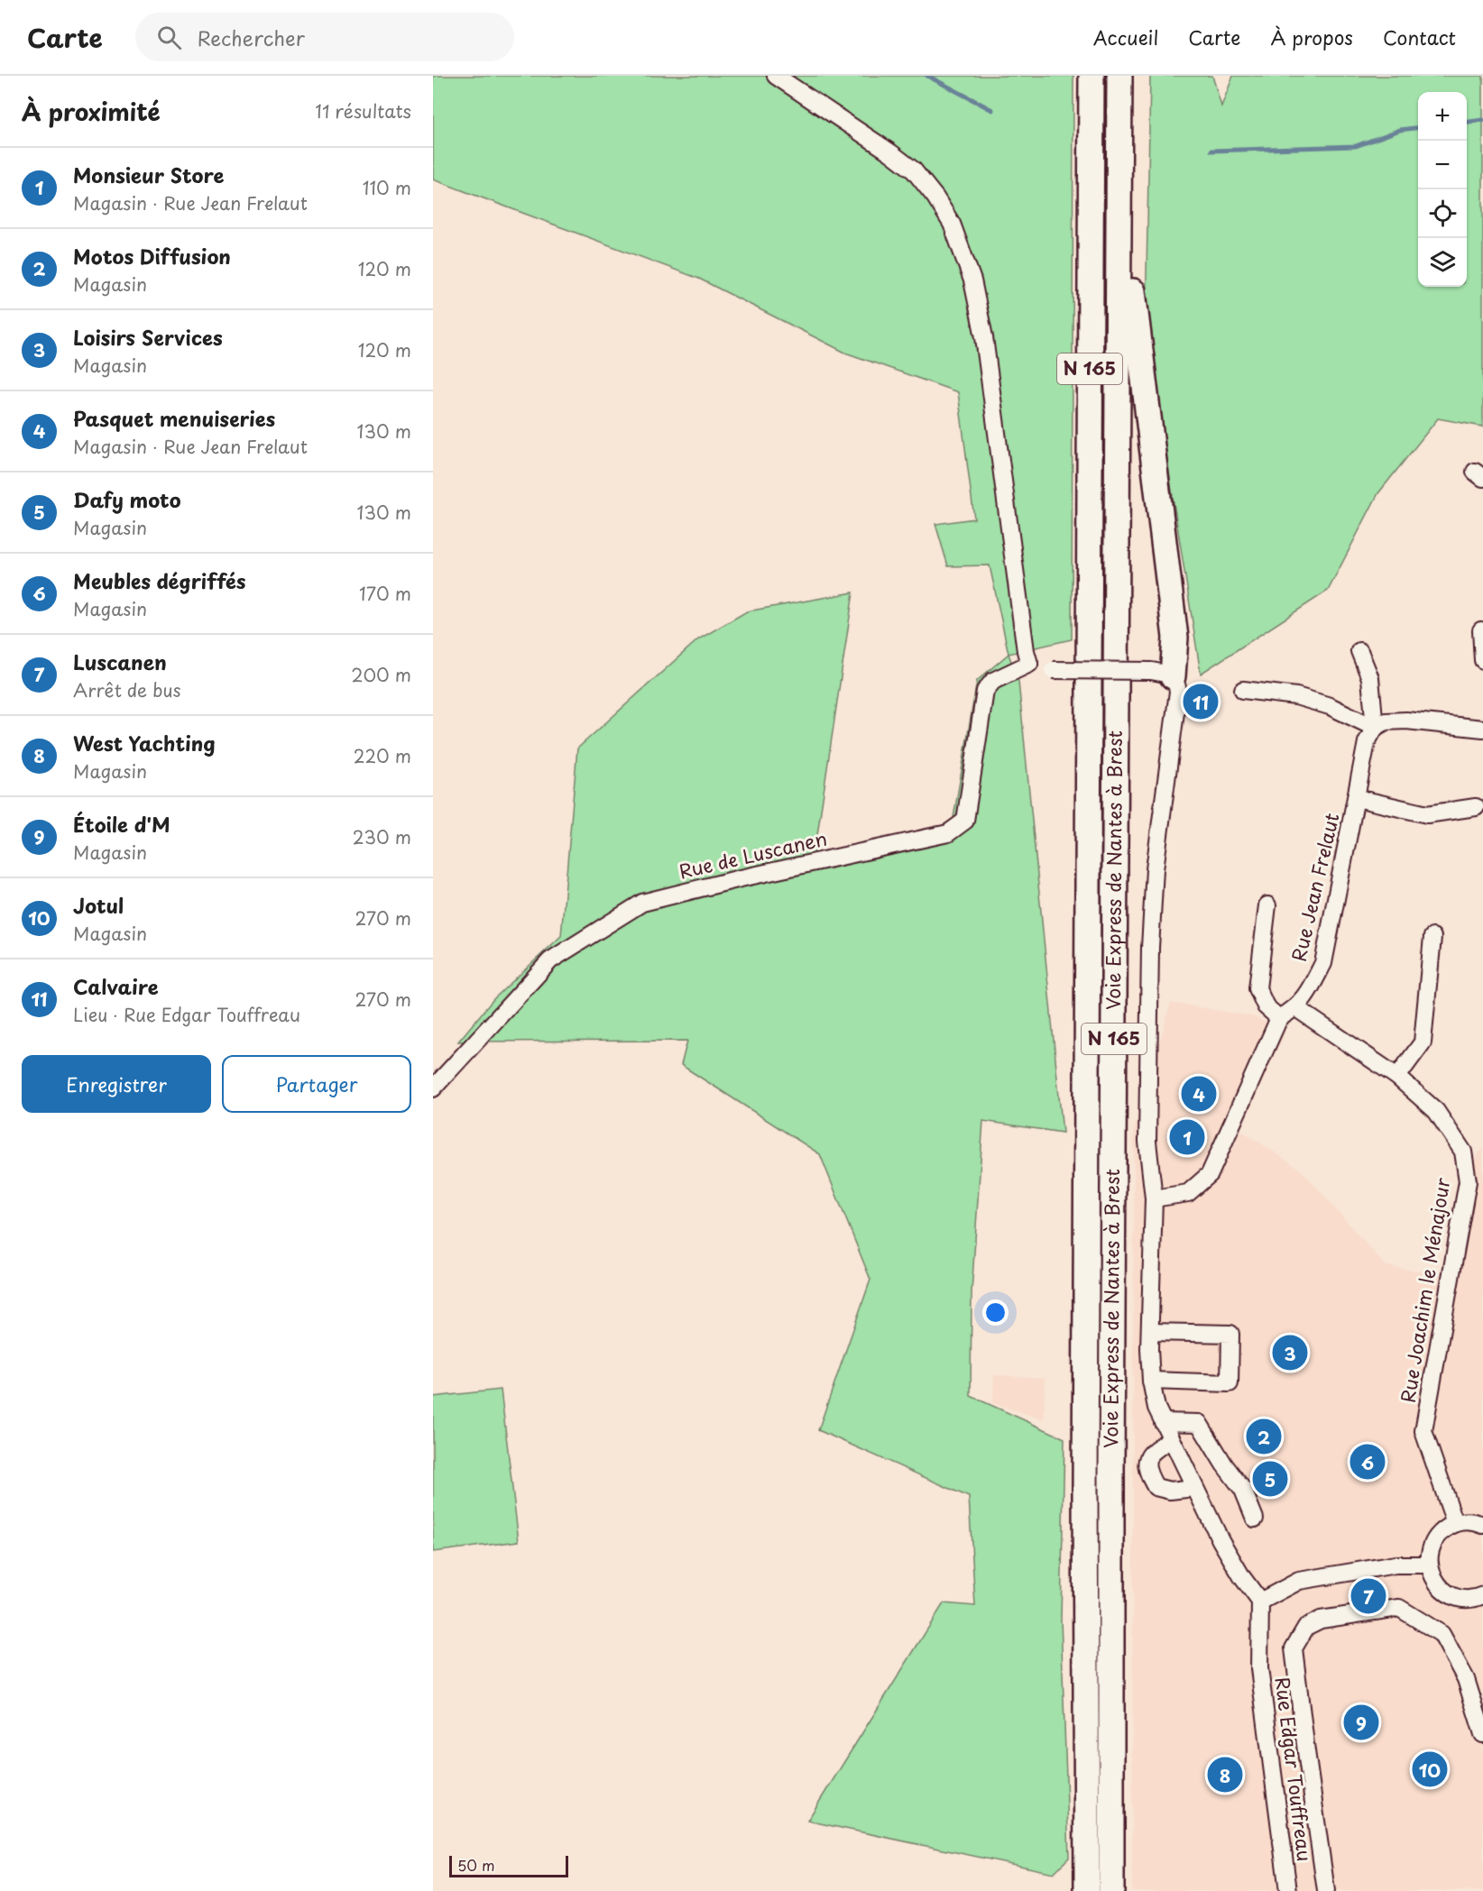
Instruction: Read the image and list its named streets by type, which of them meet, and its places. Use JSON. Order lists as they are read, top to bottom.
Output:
{
  "streets": {
    "highway": ["N 165", "Voie Express de Nantes à Brest"],
    "street": [
      "Rue de Luscanen",
      "Rue Jean Frelaut",
      "Rue Joachim le Ménajour",
      "Rue Edgar Touffreau"
    ]
  },
  "crossings": [
    ["Rue Jean Frelaut", "Rue Joachim le Ménajour"]
  ],
  "scale_bar": "50 m",
  "page": {
    "header": "Carte",
    "search": "Rechercher",
    "nav": [
      "Accueil",
      "Carte",
      "À propos",
      "Contact"
    ],
    "heading": ["À proximité", "11 résultats"],
    "map_buttons": ["+", "−"],
    "list": [
      {
        "mark": "1",
        "name": "Monsieur Store",
        "note": "Magasin · Rue Jean Frelaut",
        "value": "110 m"
      },
      {
        "mark": "2",
        "name": "Motos Diffusion",
        "note": "Magasin",
        "value": "120 m"
      },
      {
        "mark": "3",
        "name": "Loisirs Services",
        "note": "Magasin",
        "value": "120 m"
      },
      {
        "mark": "4",
        "name": "Pasquet menuiseries",
        "note": "Magasin · Rue Jean Frelaut",
        "value": "130 m"
      },
      {
        "mark": "5",
        "name": "Dafy moto",
        "note": "Magasin",
        "value": "130 m"
      },
      {
        "mark": "6",
        "name": "Meubles dégriffés",
        "note": "Magasin",
        "value": "170 m"
      },
      {
        "mark": "7",
        "name": "Luscanen",
        "note": "Arrêt de bus",
        "value": "200 m"
      },
      {
        "mark": "8",
        "name": "West Yachting",
        "note": "Magasin",
        "value": "220 m"
      },
      {
        "mark": "9",
        "name": "Étoile d'M",
        "note": "Magasin",
        "value": "230 m"
      },
      {
        "mark": "10",
        "name": "Jotul",
        "note": "Magasin",
        "value": "270 m"
      },
      {
        "mark": "11",
        "name": "Calvaire",
        "note": "Lieu · Rue Edgar Touffreau",
        "value": "270 m"
      }
    ],
    "pins": [
      "11",
      "4",
      "1",
      "3",
      "2",
      "6",
      "5",
      "7",
      "9",
      "10",
      "8"
    ],
    "buttons": ["Enregistrer", "Partager"],
    "scale": "50 m"
  }
}
